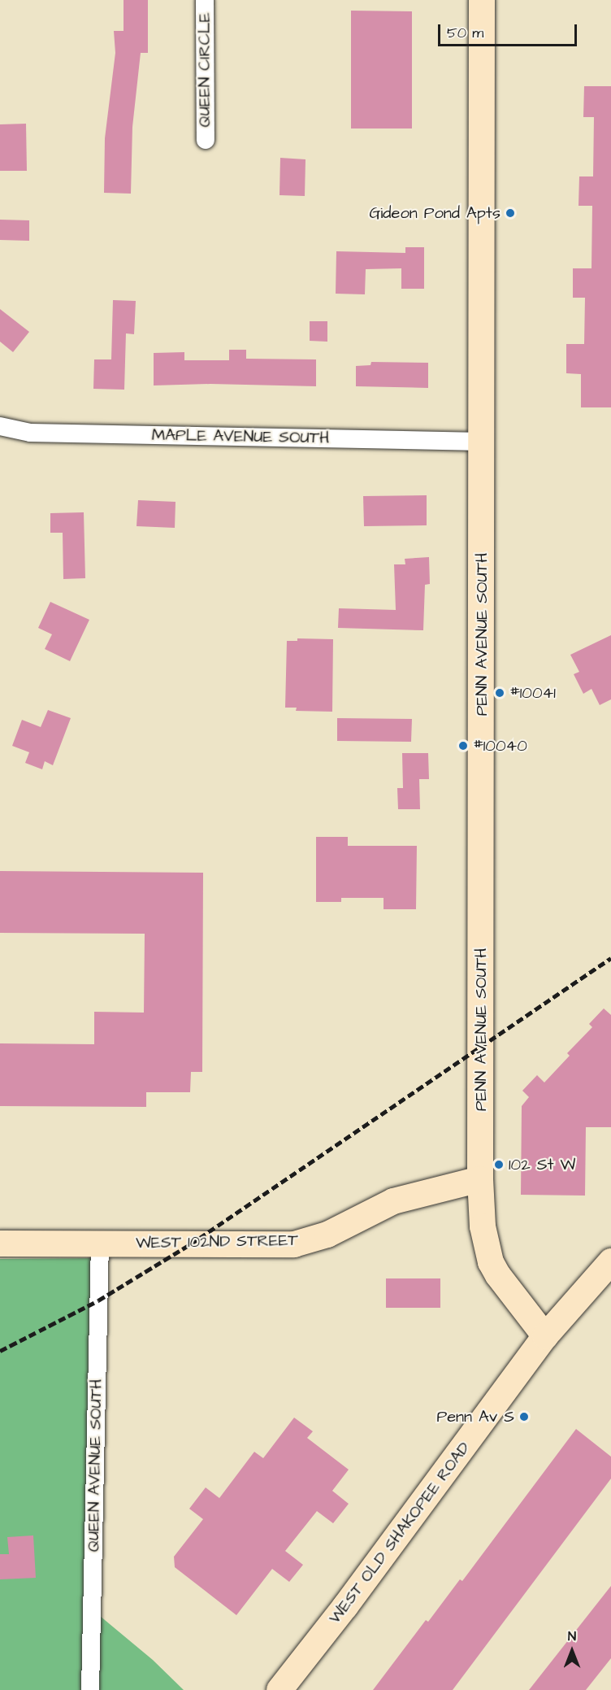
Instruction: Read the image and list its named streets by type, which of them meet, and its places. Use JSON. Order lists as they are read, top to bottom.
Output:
{
  "streets": {
    "main road": ["PENN AVENUE SOUTH", "WEST 102ND STREET", "WEST OLD SHAKOPEE ROAD"],
    "street": ["QUEEN CIRCLE", "MAPLE AVENUE SOUTH", "QUEEN AVENUE SOUTH"]
  },
  "crossings": [
    ["MAPLE AVENUE SOUTH", "PENN AVENUE SOUTH"],
    ["PENN AVENUE SOUTH", "WEST 102ND STREET"],
    ["PENN AVENUE SOUTH", "WEST OLD SHAKOPEE ROAD"],
    ["WEST 102ND STREET", "QUEEN AVENUE SOUTH"]
  ],
  "places": [
    "Gideon Pond Apts",
    "#10041",
    "#10040",
    "102 St W",
    "Penn Av S"
  ],
  "scale_bar": "50 m",
  "north": "top"
}
